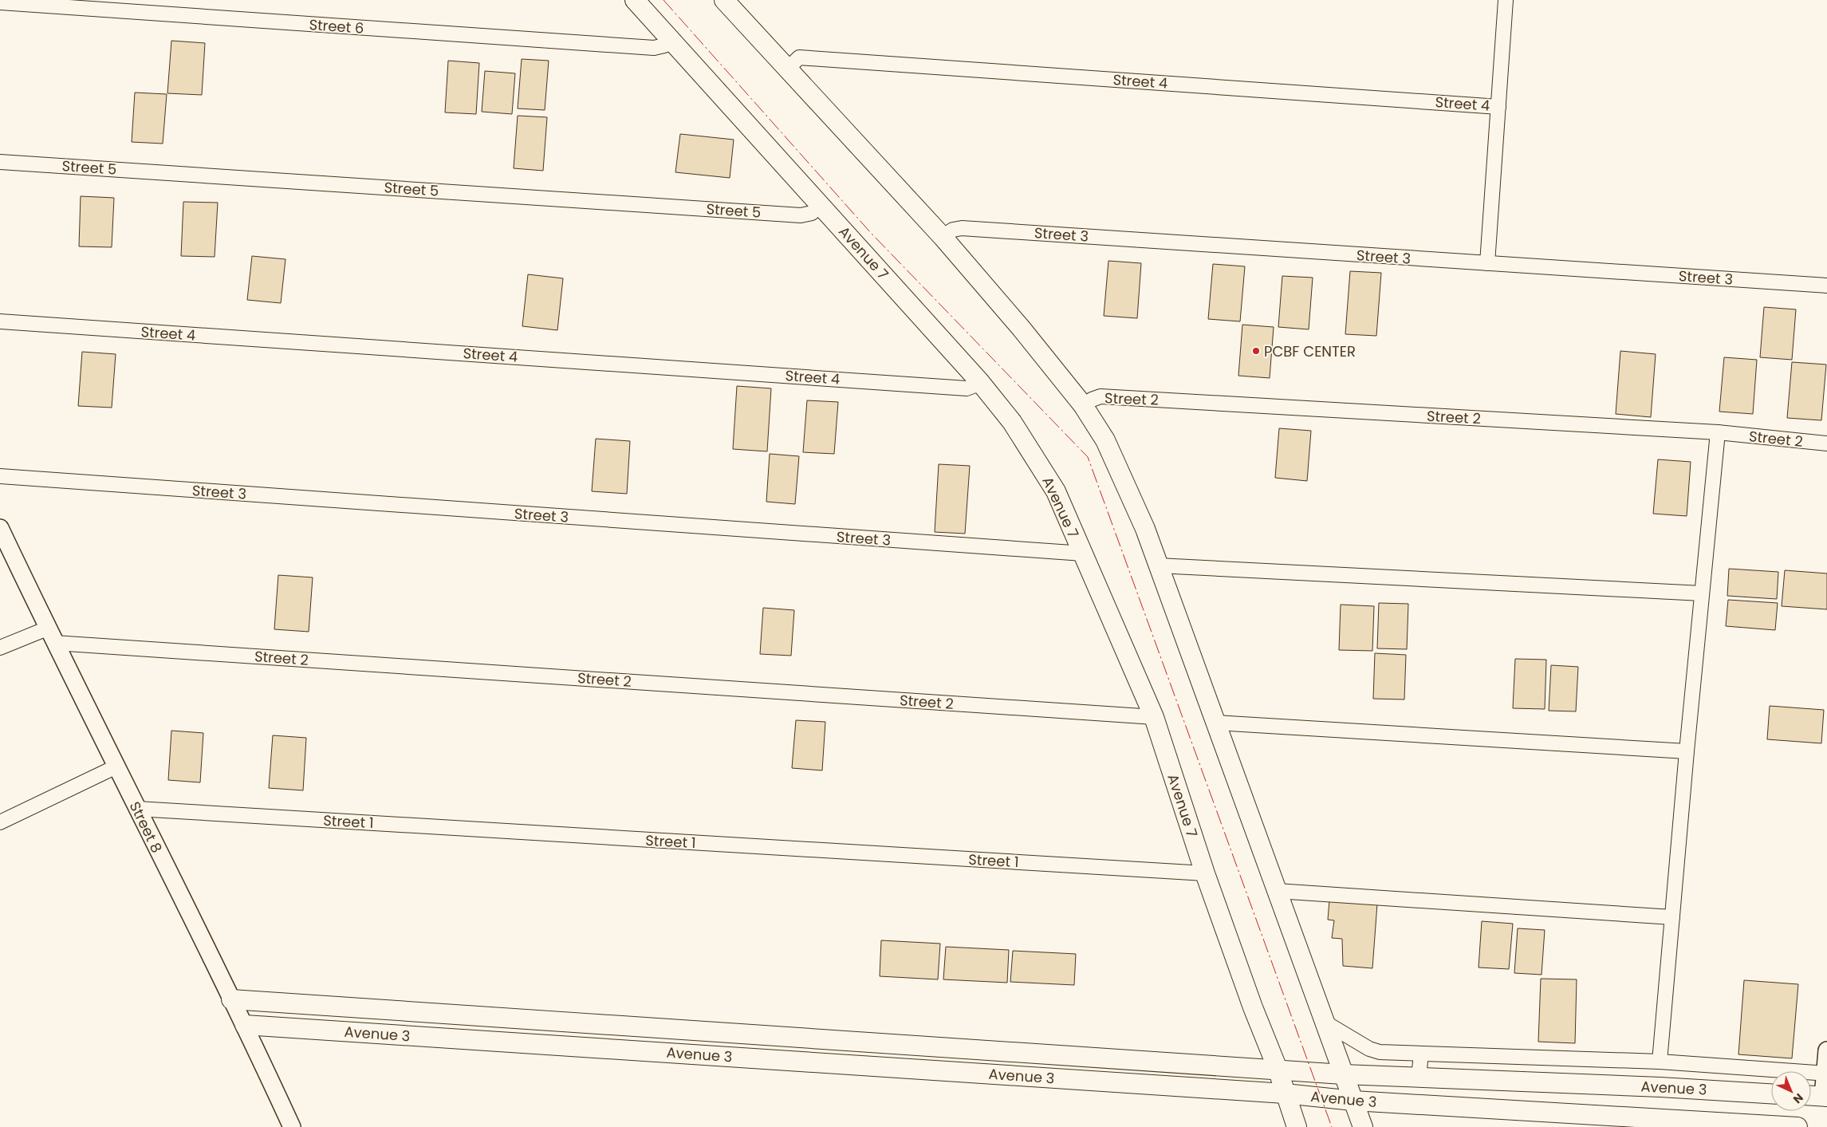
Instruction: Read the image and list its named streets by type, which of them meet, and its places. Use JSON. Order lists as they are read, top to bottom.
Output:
{
  "streets": {
    "main road": ["Avenue 7", "Avenue 3"],
    "street": [
      "Street 6",
      "Street 4",
      "Street 5",
      "Street 3",
      "Street 2",
      "Street 1",
      "Street 8"
    ]
  },
  "crossings": [
    ["Street 6", "Avenue 7"],
    ["Street 4", "Avenue 7"],
    ["Street 5", "Avenue 7"],
    ["Street 3", "Avenue 7"],
    ["Avenue 7", "Street 2"],
    ["Avenue 7", "Street 1"],
    ["Avenue 7", "Avenue 3"],
    ["Street 2", "Street 8"],
    ["Street 1", "Street 8"],
    ["Street 8", "Avenue 3"]
  ],
  "places": ["PCBF CENTER"],
  "north": "bottom right"
}
